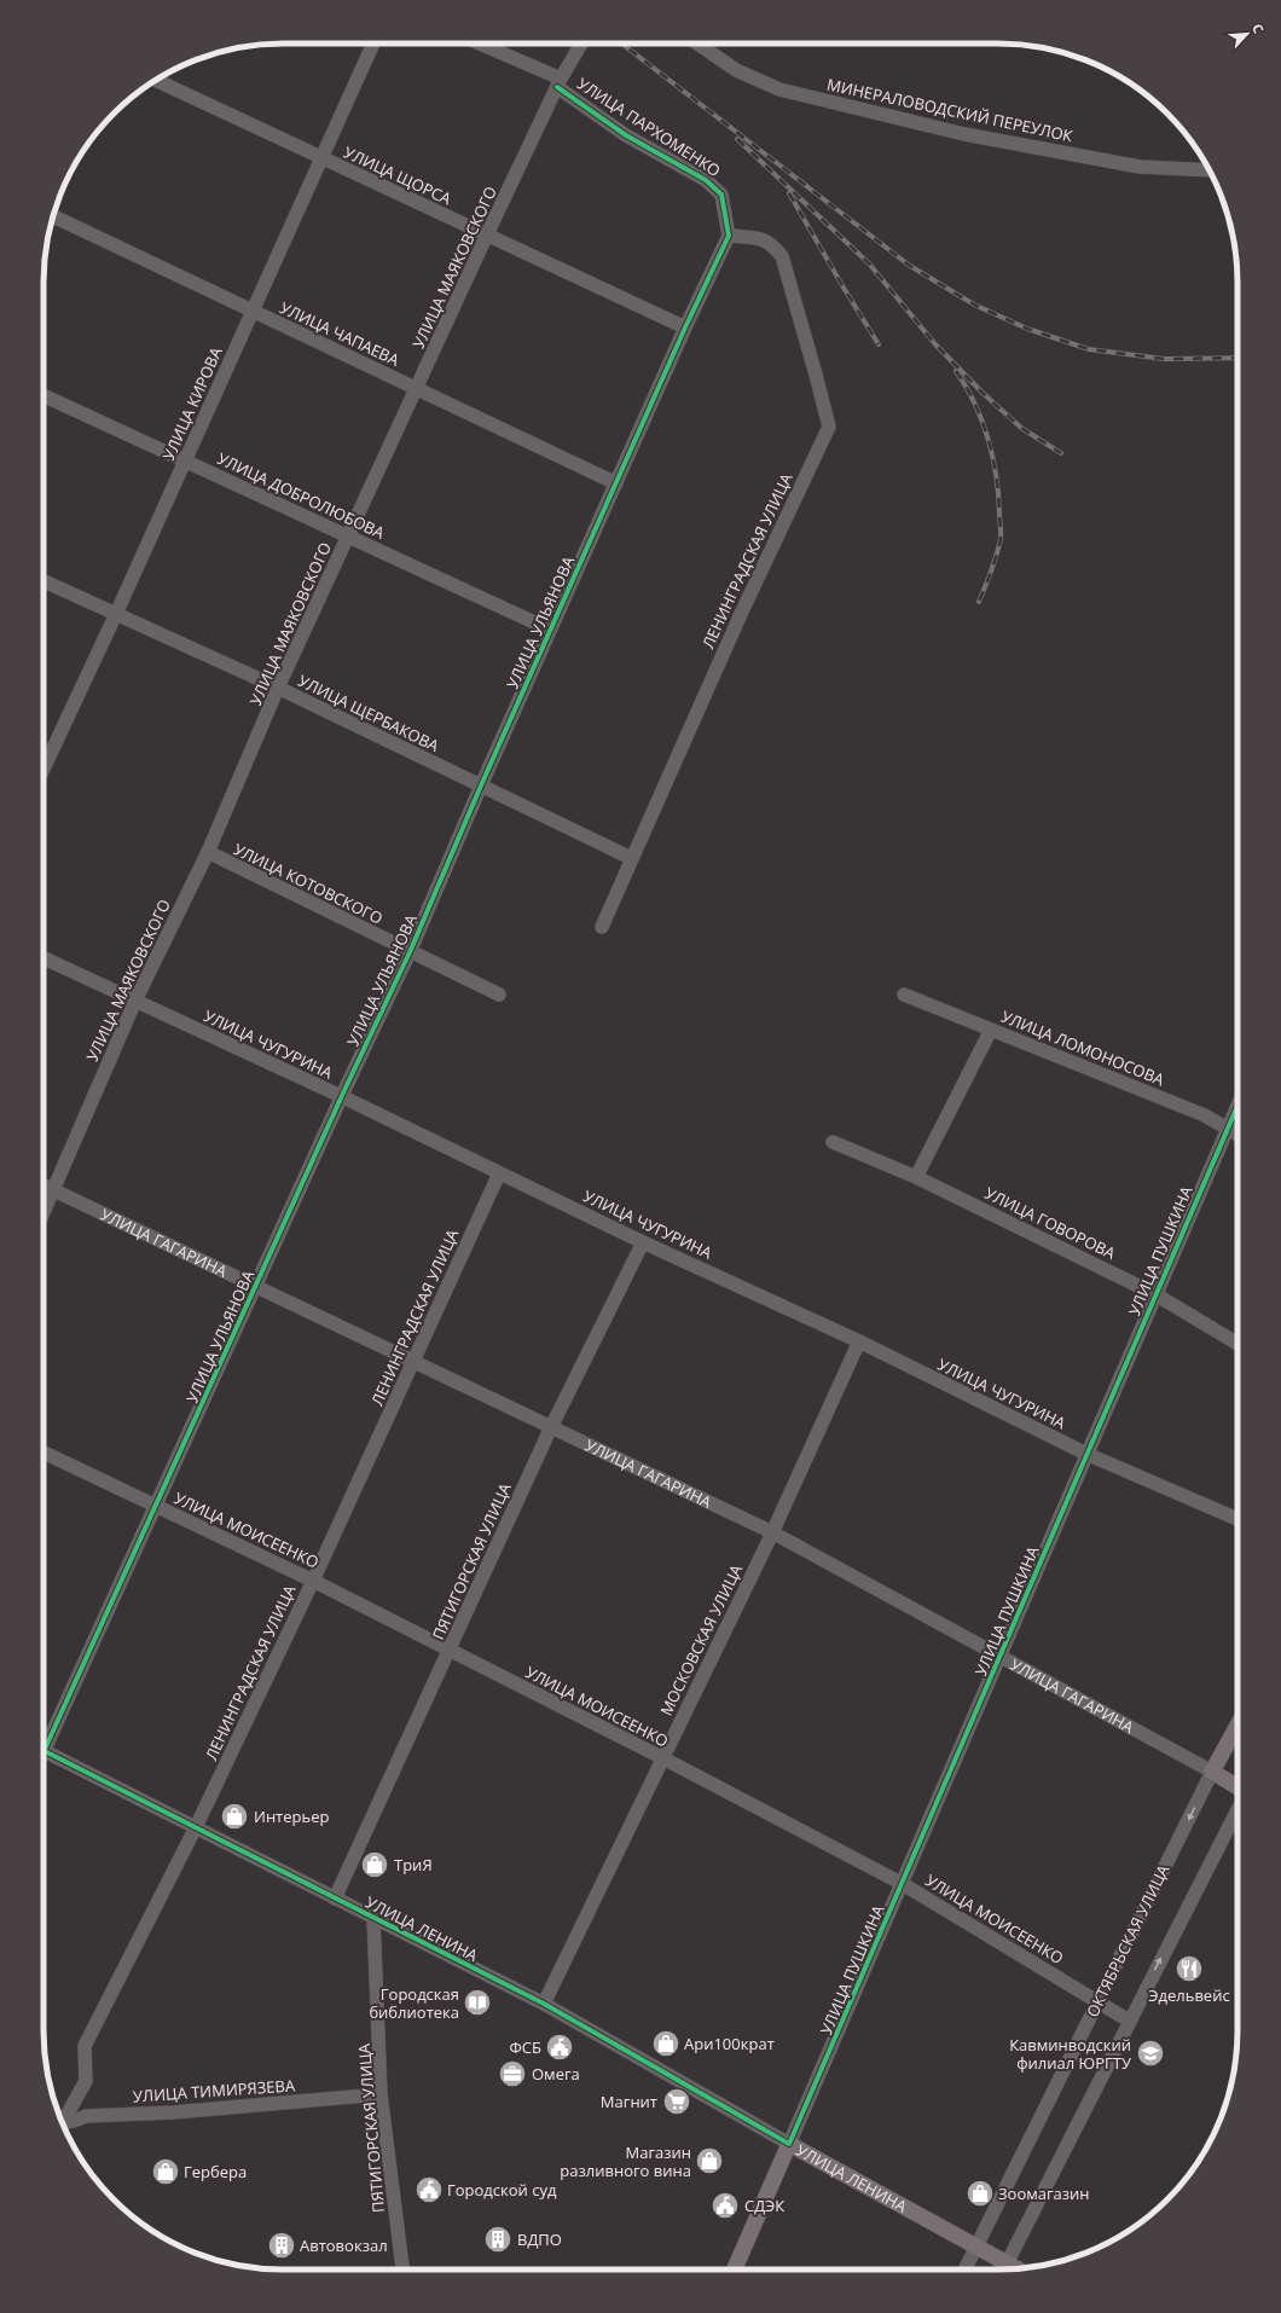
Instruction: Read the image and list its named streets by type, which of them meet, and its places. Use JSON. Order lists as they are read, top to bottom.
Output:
{
  "streets": {
    "main road": [
      "УЛИЦА ГАГАРИНА",
      "УЛИЦА ПУШКИНА",
      "УЛИЦА ЛЕНИНА",
      "ОКТЯБРЬСКАЯ УЛИЦА"
    ],
    "street": [
      "МИНЕРАЛОВОДСКИЙ ПЕРЕУЛОК",
      "УЛИЦА ПАРХОМЕНКО",
      "УЛИЦА ЩОРСА",
      "УЛИЦА МАЯКОВСКОГО",
      "УЛИЦА ЧАПАЕВА",
      "УЛИЦА КИРОВА",
      "УЛИЦА ДОБРОЛЮБОВА",
      "ЛЕНИНГРАДСКАЯ УЛИЦА",
      "УЛИЦА УЛЬЯНОВА",
      "УЛИЦА ЩЕРБАКОВА",
      "УЛИЦА КОТОВСКОГО",
      "УЛИЦА ЧУГУРИНА",
      "УЛИЦА ЛОМОНОСОВА",
      "УЛИЦА ГОВОРОВА",
      "УЛИЦА МОИСЕЕНКО",
      "ПЯТИГОРСКАЯ УЛИЦА",
      "МОСКОВСКАЯ УЛИЦА",
      "УЛИЦА ТИМИРЯЗЕВА"
    ]
  },
  "crossings": [
    ["УЛИЦА ПАРХОМЕНКО", "УЛИЦА МАЯКОВСКОГО"],
    ["УЛИЦА ПАРХОМЕНКО", "ЛЕНИНГРАДСКАЯ УЛИЦА"],
    ["УЛИЦА ПАРХОМЕНКО", "УЛИЦА УЛЬЯНОВА"],
    ["УЛИЦА ЩОРСА", "УЛИЦА МАЯКОВСКОГО"],
    ["УЛИЦА ЩОРСА", "УЛИЦА КИРОВА"],
    ["УЛИЦА ЩОРСА", "УЛИЦА УЛЬЯНОВА"],
    ["УЛИЦА МАЯКОВСКОГО", "УЛИЦА ЧАПАЕВА"],
    ["УЛИЦА МАЯКОВСКОГО", "УЛИЦА ДОБРОЛЮБОВА"],
    ["УЛИЦА МАЯКОВСКОГО", "УЛИЦА ЩЕРБАКОВА"],
    ["УЛИЦА МАЯКОВСКОГО", "УЛИЦА КОТОВСКОГО"],
    ["УЛИЦА МАЯКОВСКОГО", "УЛИЦА ЧУГУРИНА"],
    ["УЛИЦА МАЯКОВСКОГО", "УЛИЦА ГАГАРИНА"],
    ["УЛИЦА ЧАПАЕВА", "УЛИЦА КИРОВА"],
    ["УЛИЦА ЧАПАЕВА", "УЛИЦА УЛЬЯНОВА"],
    ["УЛИЦА КИРОВА", "УЛИЦА ДОБРОЛЮБОВА"],
    ["УЛИЦА КИРОВА", "УЛИЦА ЩЕРБАКОВА"],
    ["УЛИЦА ДОБРОЛЮБОВА", "УЛИЦА УЛЬЯНОВА"],
    ["ЛЕНИНГРАДСКАЯ УЛИЦА", "УЛИЦА УЛЬЯНОВА"],
    ["ЛЕНИНГРАДСКАЯ УЛИЦА", "УЛИЦА ЩЕРБАКОВА"],
    ["ЛЕНИНГРАДСКАЯ УЛИЦА", "УЛИЦА ЧУГУРИНА"],
    ["ЛЕНИНГРАДСКАЯ УЛИЦА", "УЛИЦА ГАГАРИНА"],
    ["ЛЕНИНГРАДСКАЯ УЛИЦА", "УЛИЦА МОИСЕЕНКО"],
    ["ЛЕНИНГРАДСКАЯ УЛИЦА", "УЛИЦА ЛЕНИНА"],
    ["УЛИЦА УЛЬЯНОВА", "УЛИЦА ЩЕРБАКОВА"],
    ["УЛИЦА УЛЬЯНОВА", "УЛИЦА КОТОВСКОГО"],
    ["УЛИЦА УЛЬЯНОВА", "УЛИЦА ЧУГУРИНА"],
    ["УЛИЦА УЛЬЯНОВА", "УЛИЦА ГАГАРИНА"],
    ["УЛИЦА УЛЬЯНОВА", "УЛИЦА МОИСЕЕНКО"],
    ["УЛИЦА ЧУГУРИНА", "УЛИЦА ПУШКИНА"],
    ["УЛИЦА ЧУГУРИНА", "ПЯТИГОРСКАЯ УЛИЦА"],
    ["УЛИЦА ЧУГУРИНА", "МОСКОВСКАЯ УЛИЦА"],
    ["УЛИЦА ЛОМОНОСОВА", "УЛИЦА ПУШКИНА"],
    ["УЛИЦА ГОВОРОВА", "УЛИЦА ПУШКИНА"],
    ["УЛИЦА ГАГАРИНА", "УЛИЦА ПУШКИНА"],
    ["УЛИЦА ГАГАРИНА", "ПЯТИГОРСКАЯ УЛИЦА"],
    ["УЛИЦА ГАГАРИНА", "МОСКОВСКАЯ УЛИЦА"],
    ["УЛИЦА ГАГАРИНА", "ОКТЯБРЬСКАЯ УЛИЦА"],
    ["УЛИЦА ПУШКИНА", "УЛИЦА МОИСЕЕНКО"],
    ["УЛИЦА ПУШКИНА", "УЛИЦА ЛЕНИНА"],
    ["УЛИЦА МОИСЕЕНКО", "ПЯТИГОРСКАЯ УЛИЦА"],
    ["УЛИЦА МОИСЕЕНКО", "МОСКОВСКАЯ УЛИЦА"],
    ["УЛИЦА МОИСЕЕНКО", "ОКТЯБРЬСКАЯ УЛИЦА"],
    ["ПЯТИГОРСКАЯ УЛИЦА", "УЛИЦА ЛЕНИНА"],
    ["ПЯТИГОРСКАЯ УЛИЦА", "УЛИЦА ТИМИРЯЗЕВА"],
    ["МОСКОВСКАЯ УЛИЦА", "УЛИЦА ЛЕНИНА"],
    ["УЛИЦА ЛЕНИНА", "ОКТЯБРЬСКАЯ УЛИЦА"]
  ],
  "one_way": ["ОКТЯБРЬСКАЯ УЛИЦА"],
  "places": {
    "shop": [
      "Интерьер",
      "ТриЯ",
      "Ари100крат",
      "Магазин разливного вина",
      "Гербера",
      "Зоомагазин"
    ],
    "restaurant": ["Эдельвейс"],
    "library": ["Городская библиотека"],
    "public building": ["ФСБ", "Городской суд", "СДЭК"],
    "school or university": ["Кавминводский филиал ЮРГТУ"],
    "office": ["Омега"],
    "supermarket": ["Магнит"],
    "building": ["ВДПО", "Автовокзал"]
  },
  "north": "top right"
}
